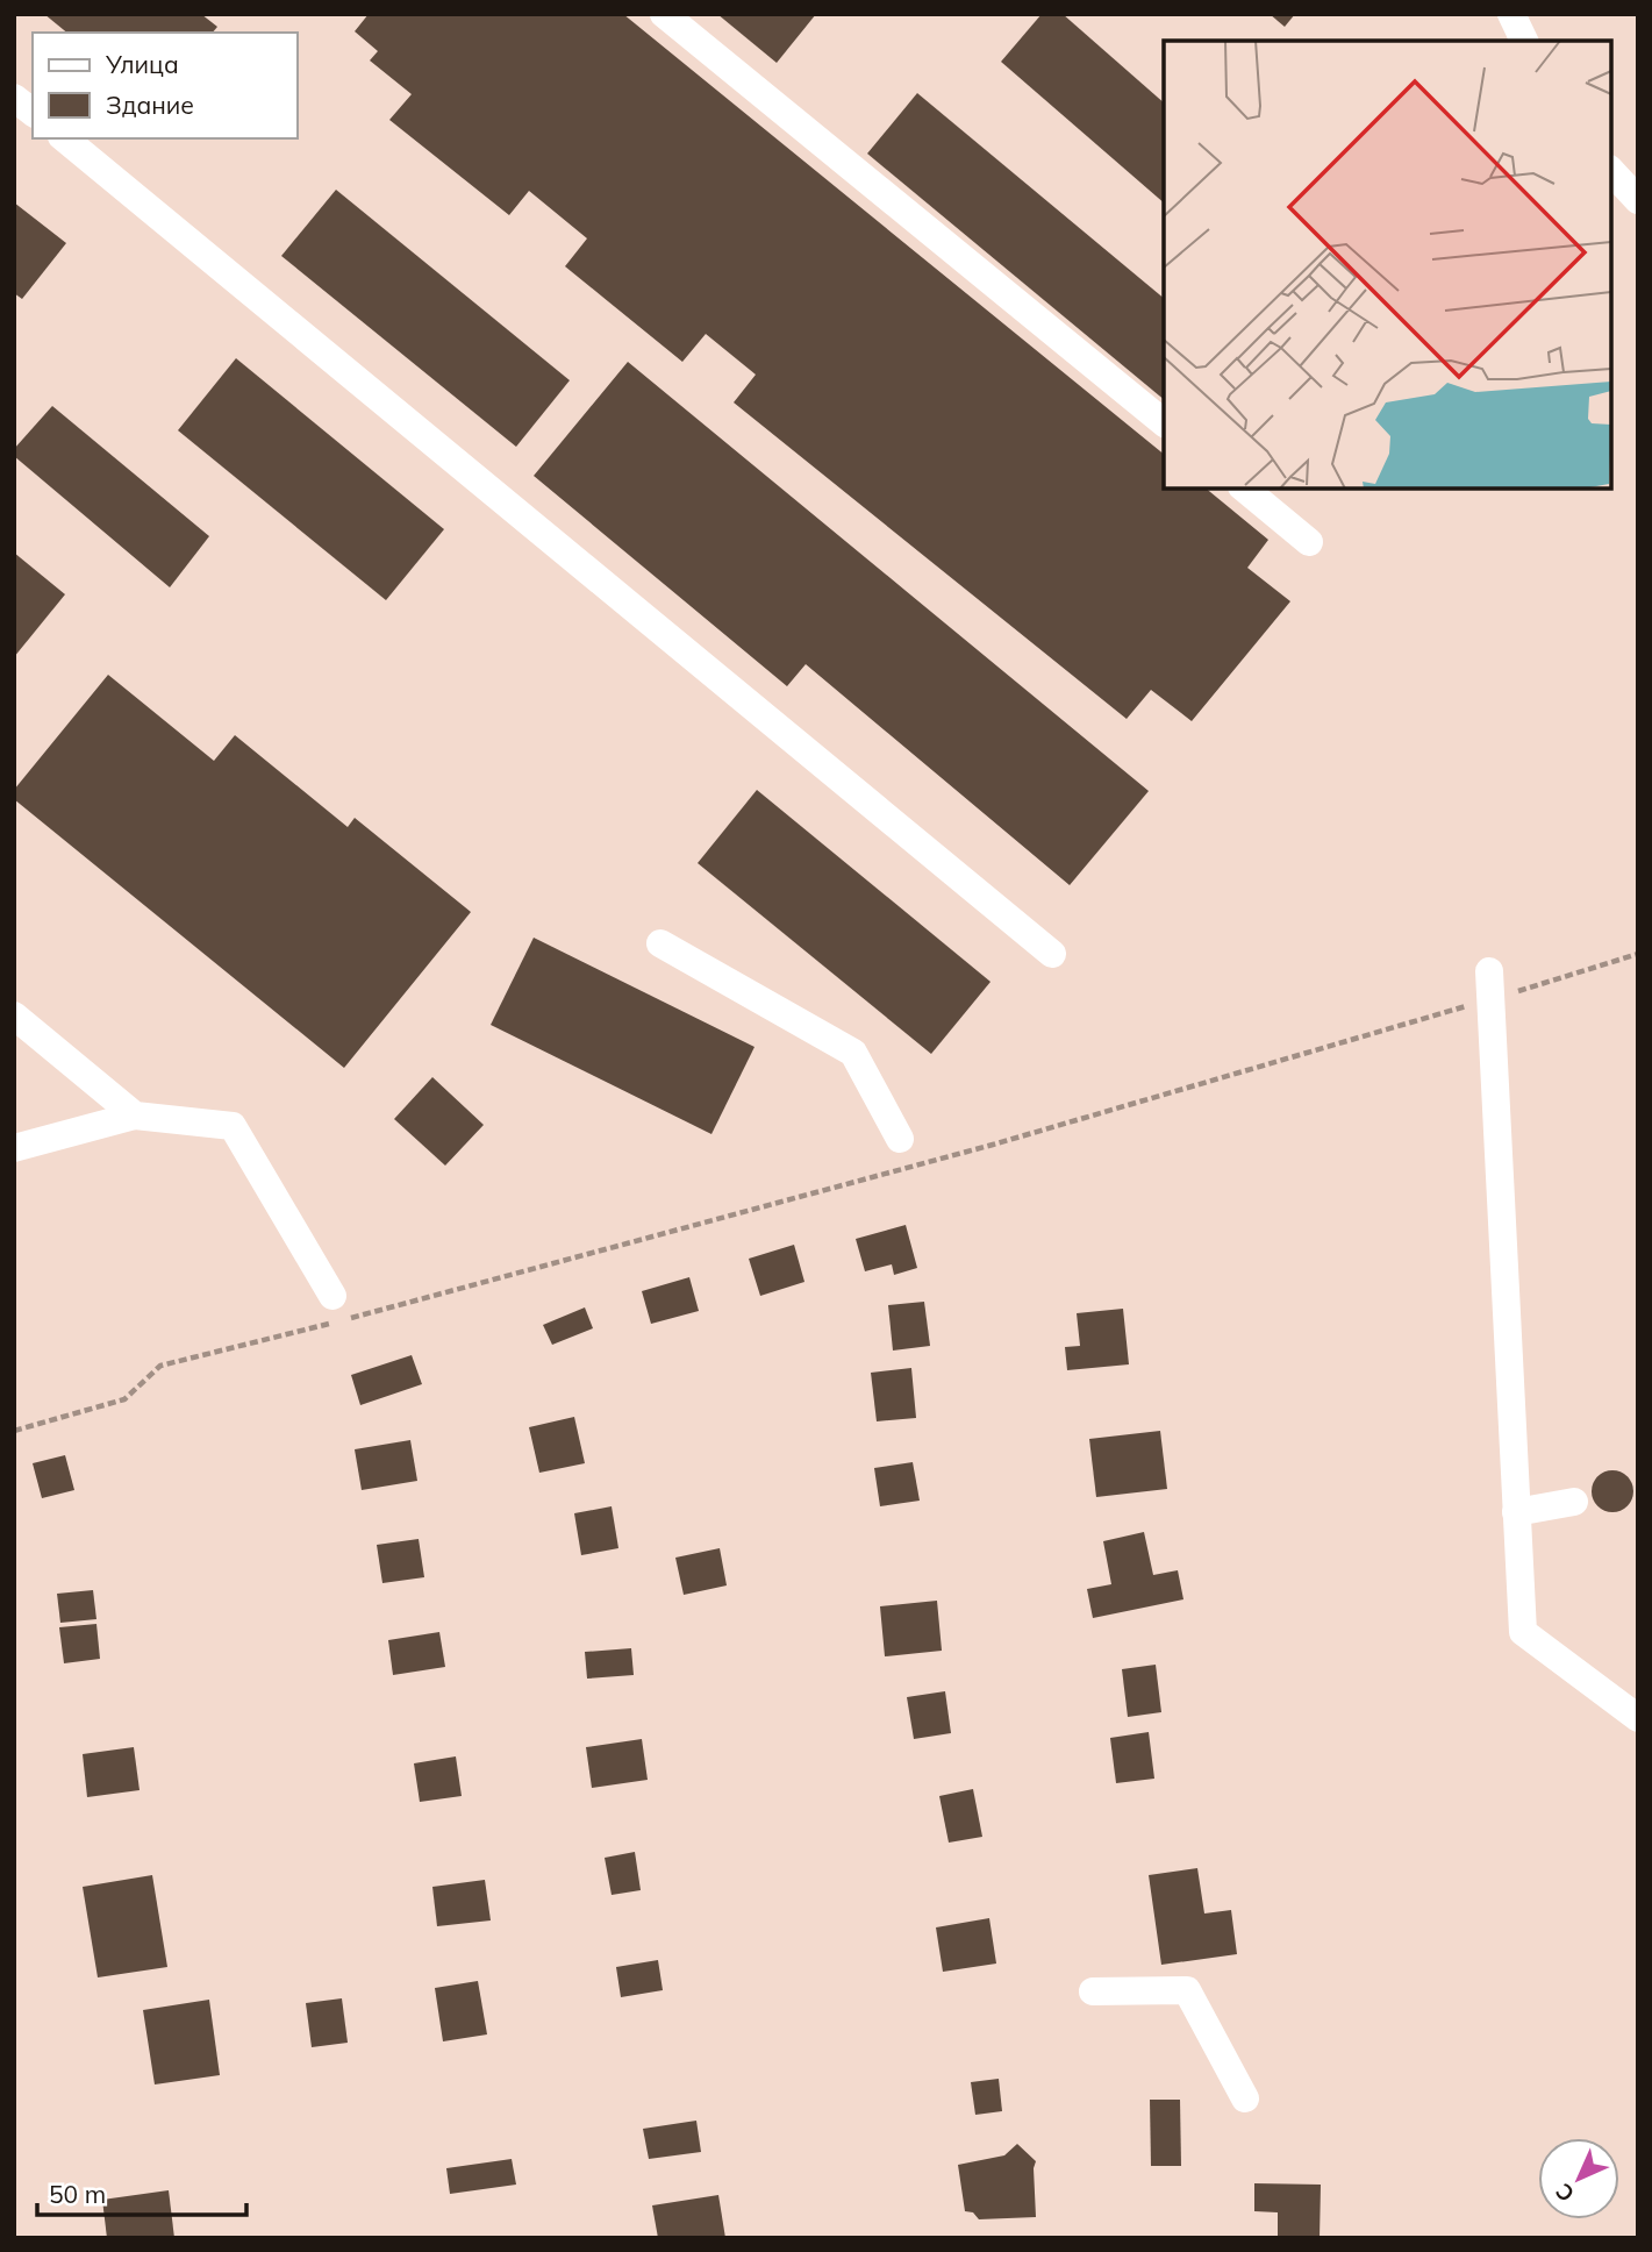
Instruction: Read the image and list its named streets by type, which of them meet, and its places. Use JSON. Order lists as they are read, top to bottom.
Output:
{
  "legend": ["Улица", "Здание"],
  "scale_bar": "50 m",
  "north": "bottom left"
}
